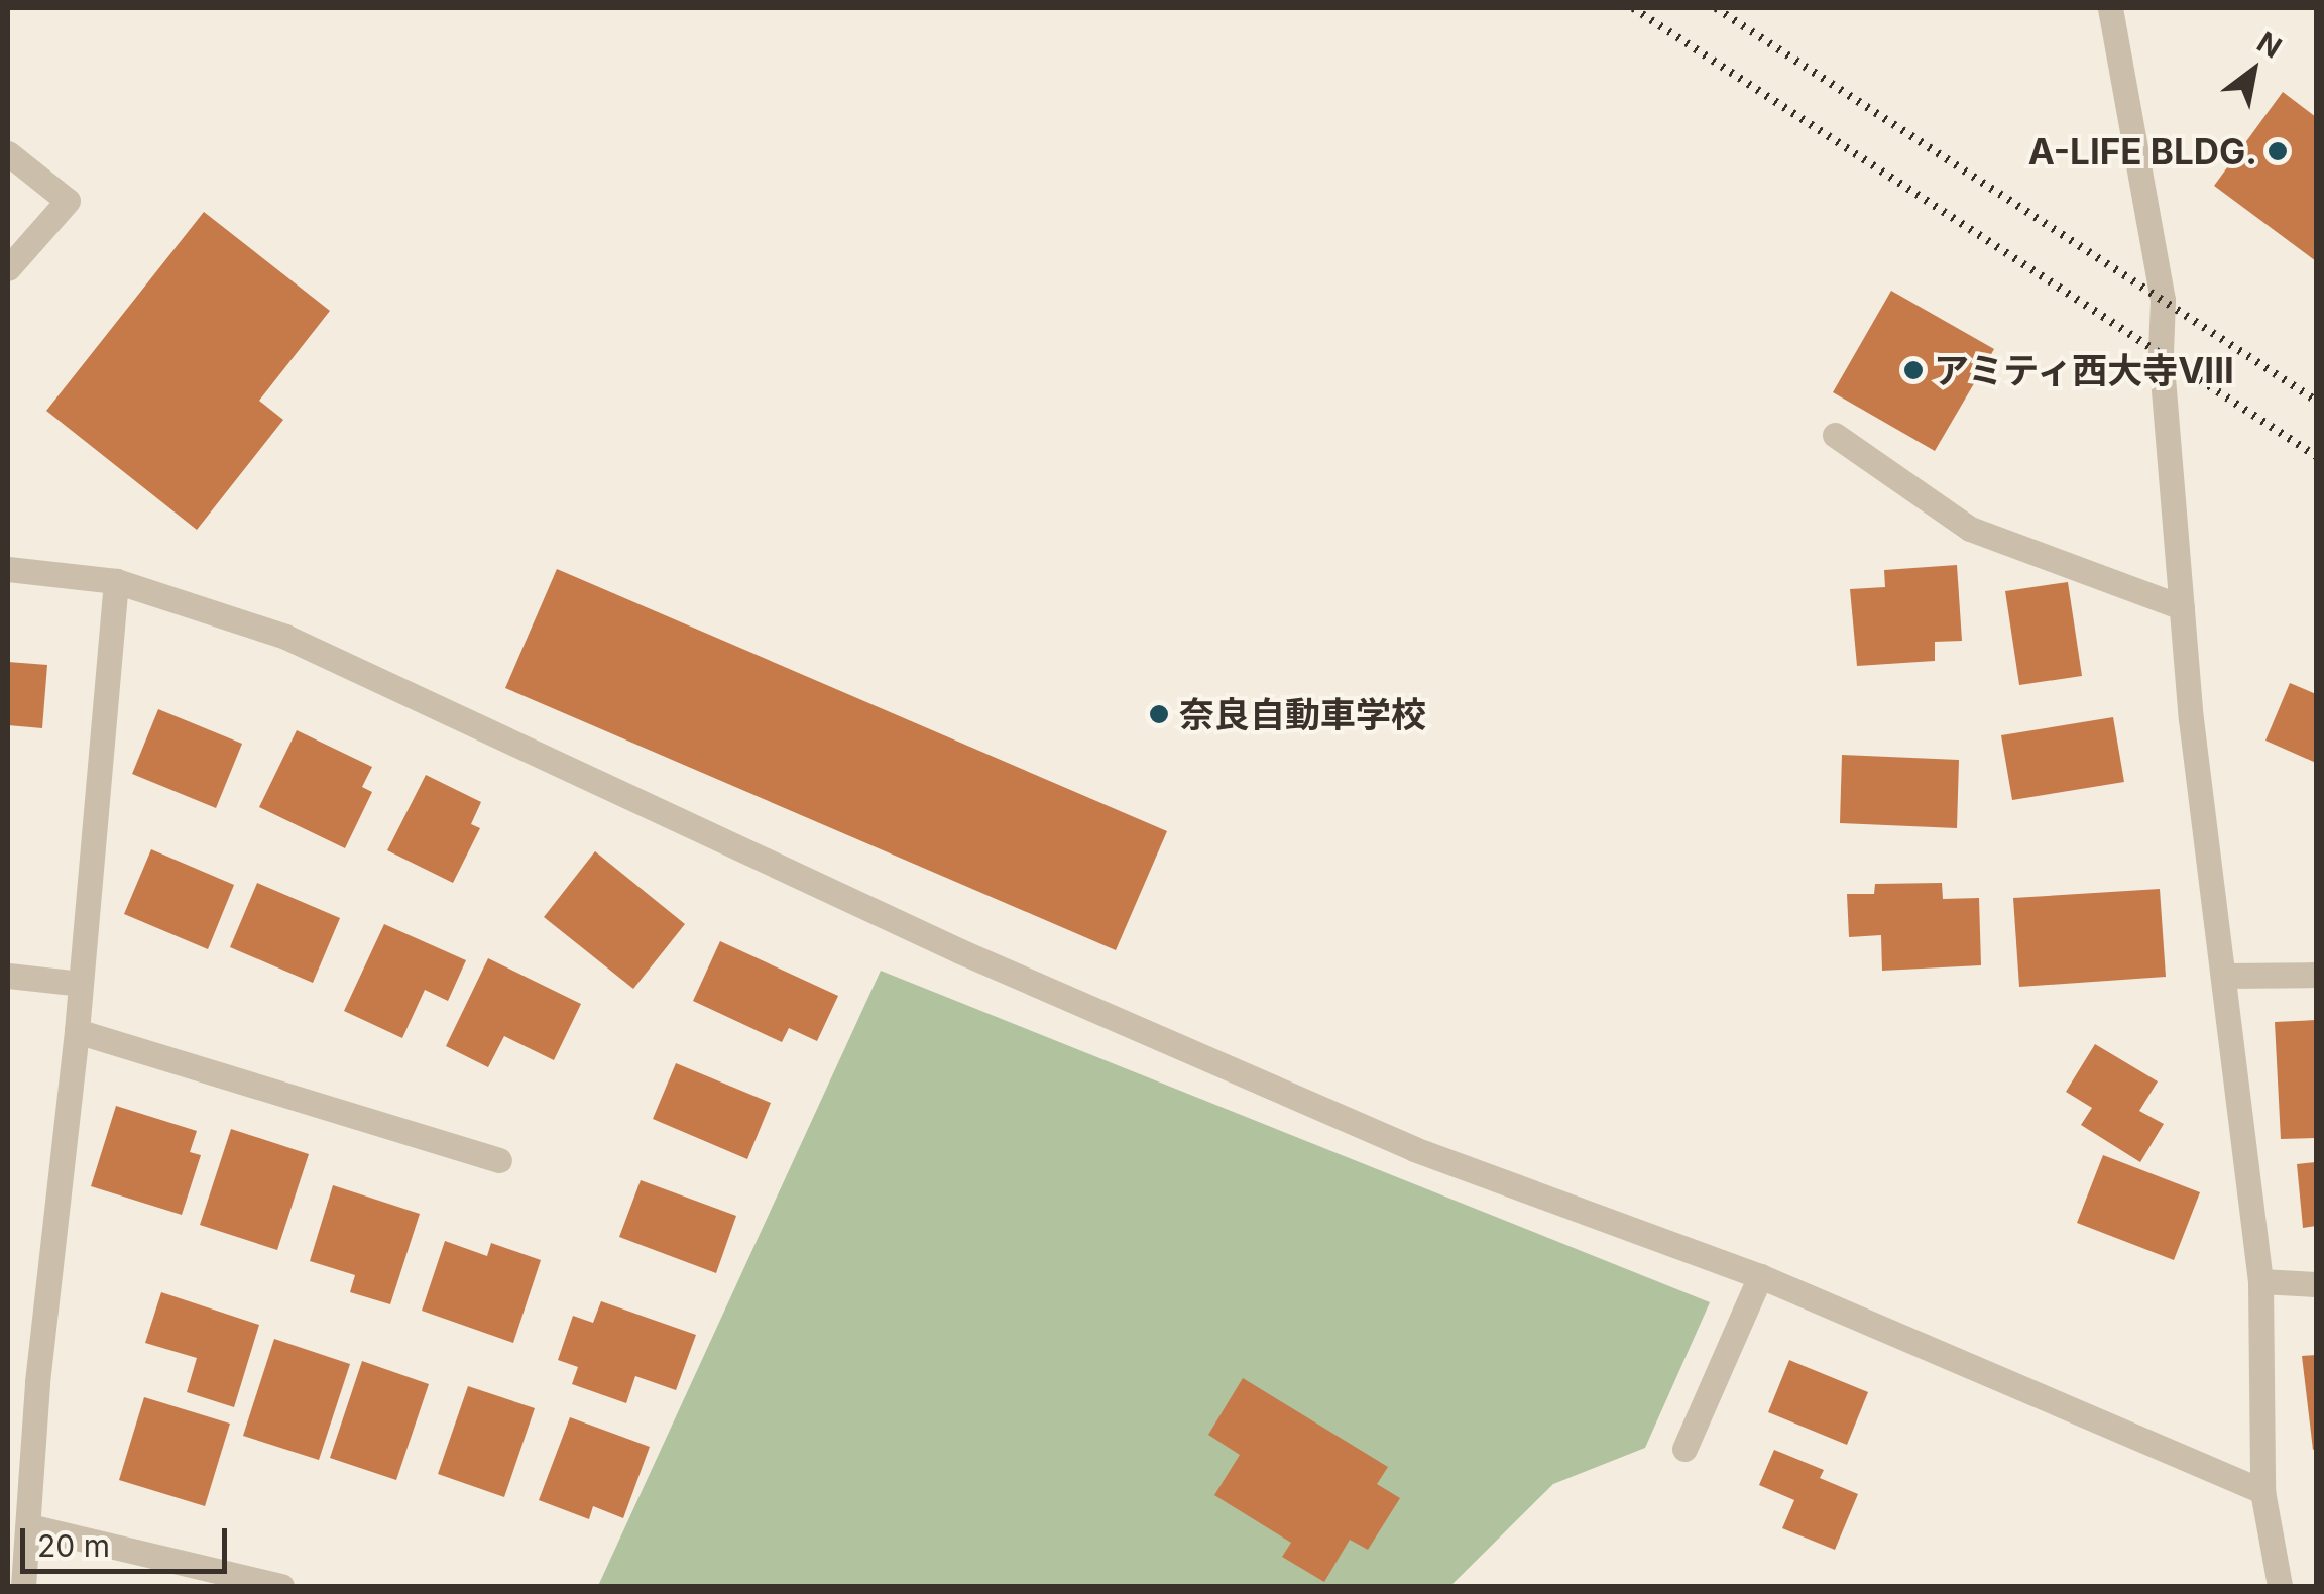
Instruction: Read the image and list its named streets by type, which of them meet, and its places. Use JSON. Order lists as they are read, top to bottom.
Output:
{
  "places": ["A-LIFE BLDG.", "アミティ西大寺VIII", "奈良自動車学校"],
  "scale_bar": "20 m",
  "north": "top right"
}
